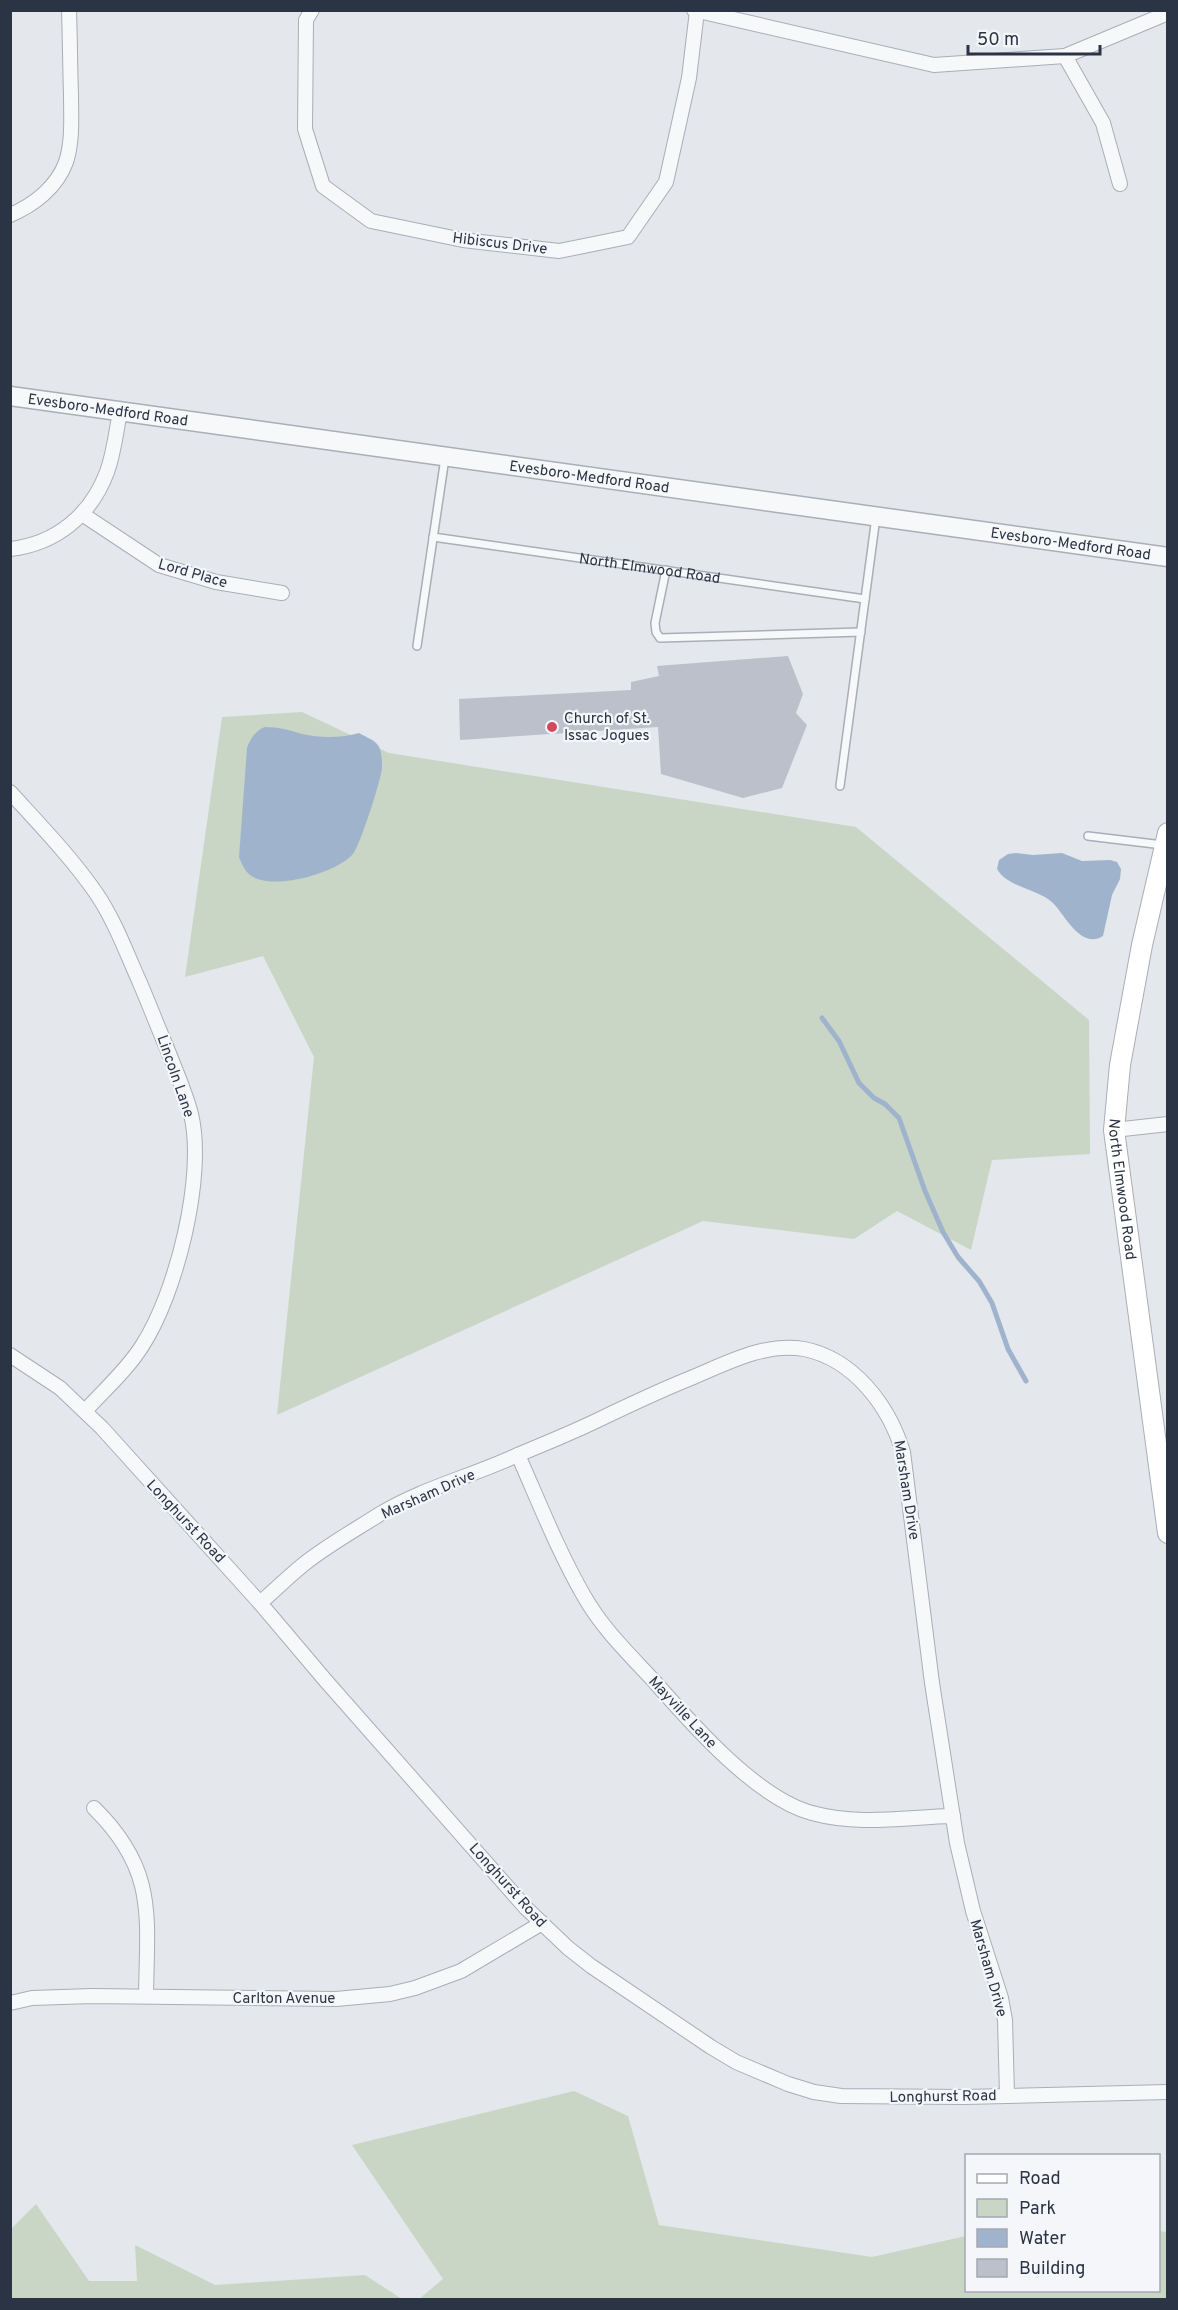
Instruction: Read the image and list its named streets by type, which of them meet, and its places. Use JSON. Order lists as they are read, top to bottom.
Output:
{
  "streets": {
    "main road": ["North Elmwood Road"],
    "street": [
      "Hibiscus Drive",
      "Evesboro-Medford Road",
      "Lord Place",
      "Lincoln Lane",
      "Marsham Drive",
      "Longhurst Road",
      "Mayville Lane",
      "Carlton Avenue"
    ]
  },
  "crossings": [
    ["Lincoln Lane", "Longhurst Road"],
    ["Marsham Drive", "Longhurst Road"],
    ["Marsham Drive", "Mayville Lane"],
    ["Longhurst Road", "Carlton Avenue"]
  ],
  "places": ["Church of St. Issac Jogues"],
  "legend": [
    "Road",
    "Park",
    "Water",
    "Building"
  ],
  "scale_bar": "50 m"
}
